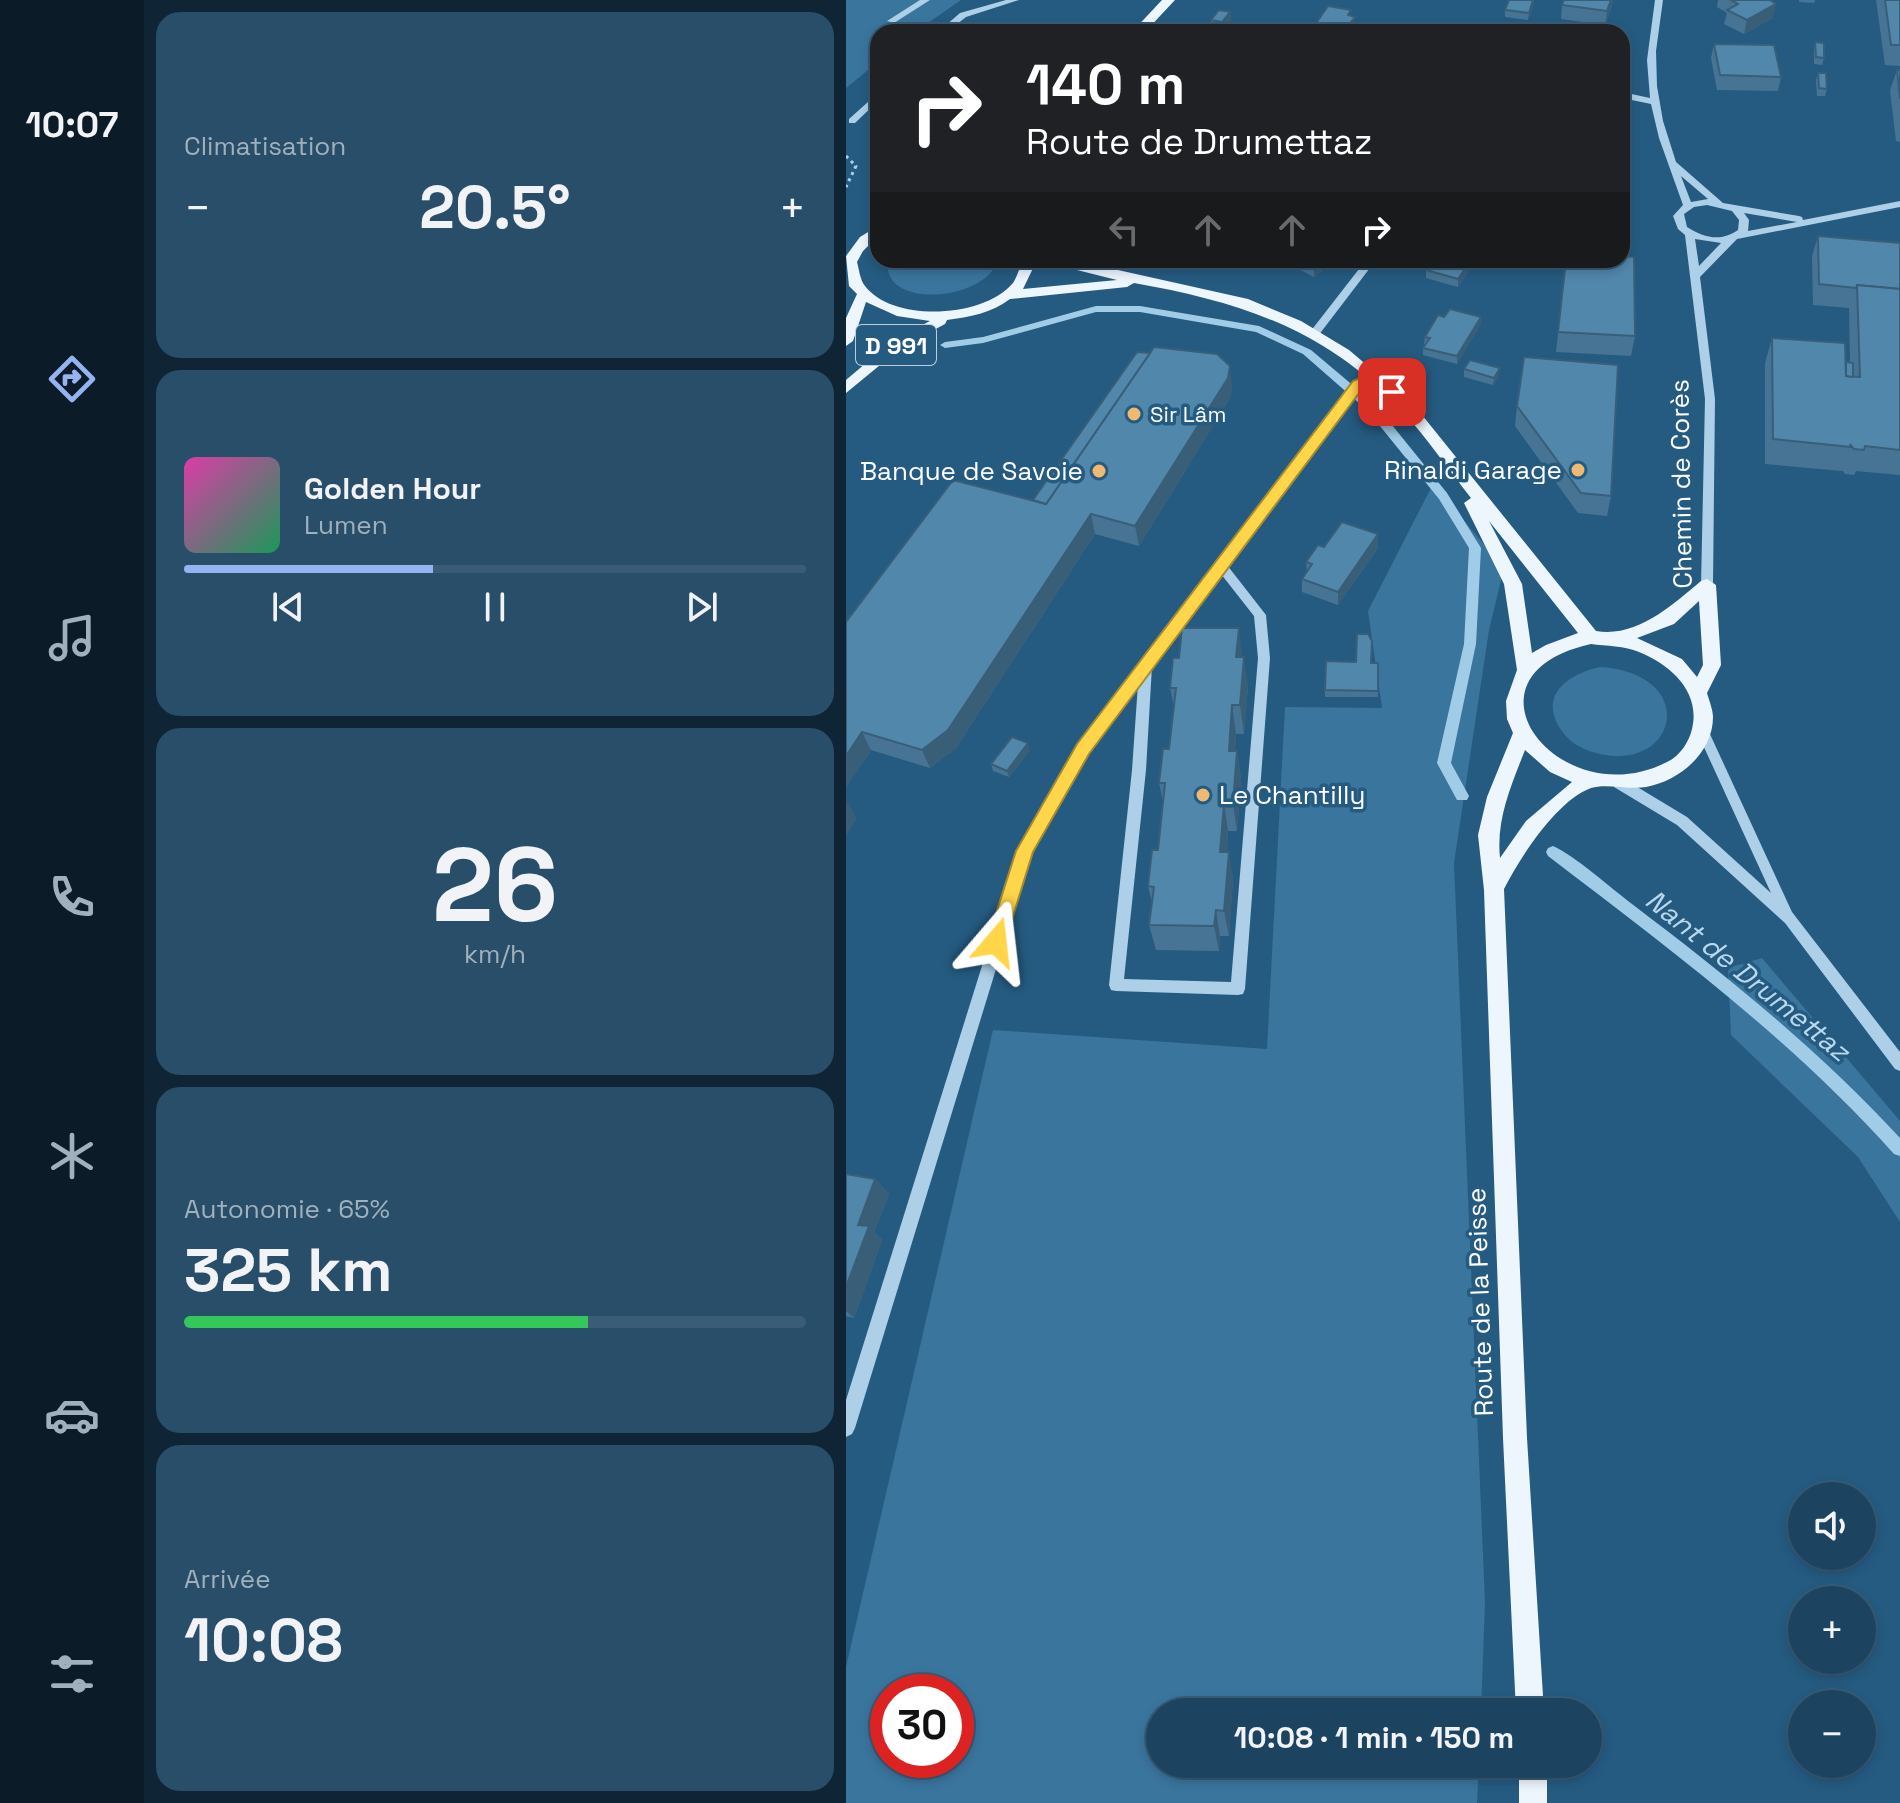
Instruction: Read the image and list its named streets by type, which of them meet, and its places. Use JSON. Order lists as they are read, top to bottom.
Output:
{
  "streets": {
    "main road": ["D 991", "Chemin de Corès", "Route de la Peisse"]
  },
  "crossings": [
    ["Chemin de Corès", "Route de la Peisse"]
  ],
  "water": ["Nant de Drumettaz"],
  "places": [
    "Sir Lâm",
    "Rinaldi Garage",
    "Banque de Savoie",
    "Le Chantilly"
  ],
  "page": {
    "tabs": "10:07",
    "tile": [
      "Climatisation",
      ["26", "km/h"],
      ["Autonomie · 65%", "325 km"],
      ["Arrivée", "10:08"]
    ],
    "turn": ["140 m", "Route de Drumettaz"],
    "heat": ["−", "20.5°", "+"],
    "song": ["Golden Hour", "Lumen"],
    "map_buttons": ["+", "−"],
    "limit": "30",
    "trip": "10:08 · 1 min · 150 m"
  }
}
